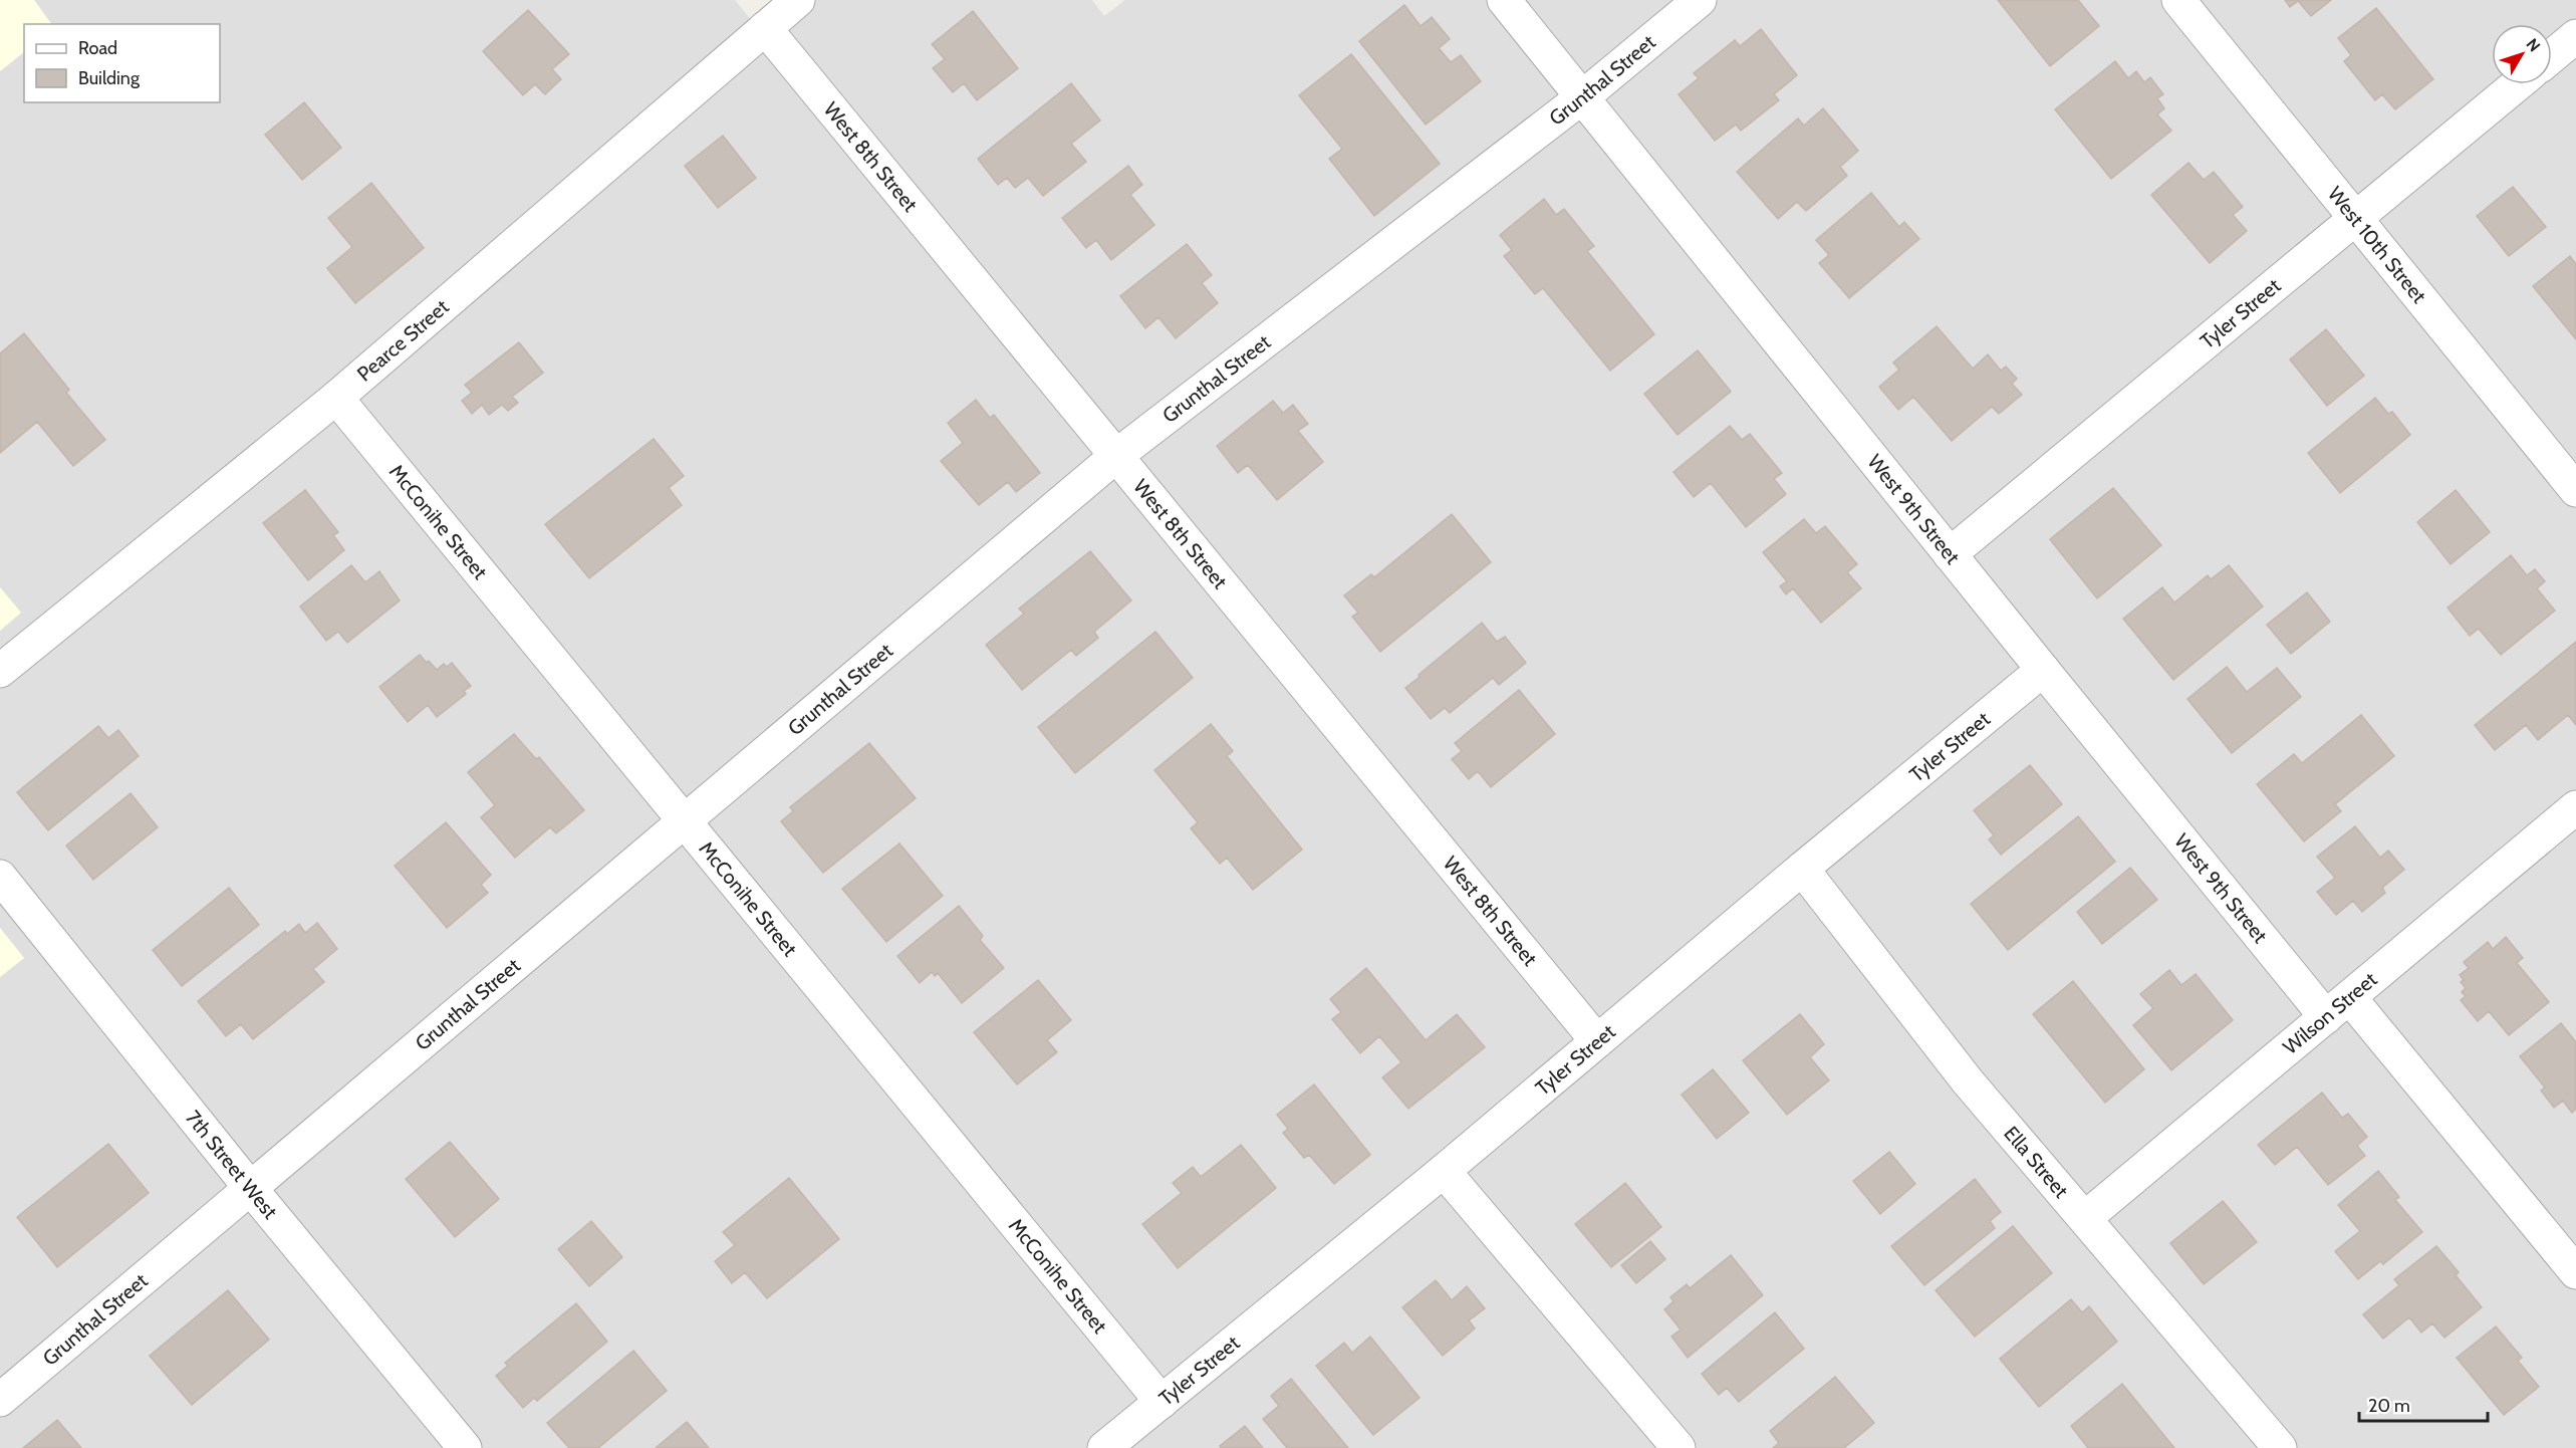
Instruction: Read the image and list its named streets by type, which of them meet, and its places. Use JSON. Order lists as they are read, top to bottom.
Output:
{
  "streets": {
    "street": [
      "Grunthal Street",
      "West 8th Street",
      "West 10th Street",
      "Tyler Street",
      "Pearce Street",
      "West 9th Street",
      "McConihe Street",
      "Wilson Street",
      "Ella Street",
      "7th Street West"
    ]
  },
  "crossings": [
    ["Grunthal Street", "West 8th Street"],
    ["Grunthal Street", "West 9th Street"],
    ["Grunthal Street", "McConihe Street"],
    ["Grunthal Street", "7th Street West"],
    ["West 8th Street", "Tyler Street"],
    ["West 8th Street", "Pearce Street"],
    ["West 10th Street", "Tyler Street"],
    ["Tyler Street", "West 9th Street"],
    ["Tyler Street", "McConihe Street"],
    ["Tyler Street", "Ella Street"],
    ["Pearce Street", "McConihe Street"],
    ["West 9th Street", "Wilson Street"],
    ["Wilson Street", "Ella Street"]
  ],
  "legend": ["Road", "Building"],
  "scale_bar": "20 m",
  "north": "top right"
}
